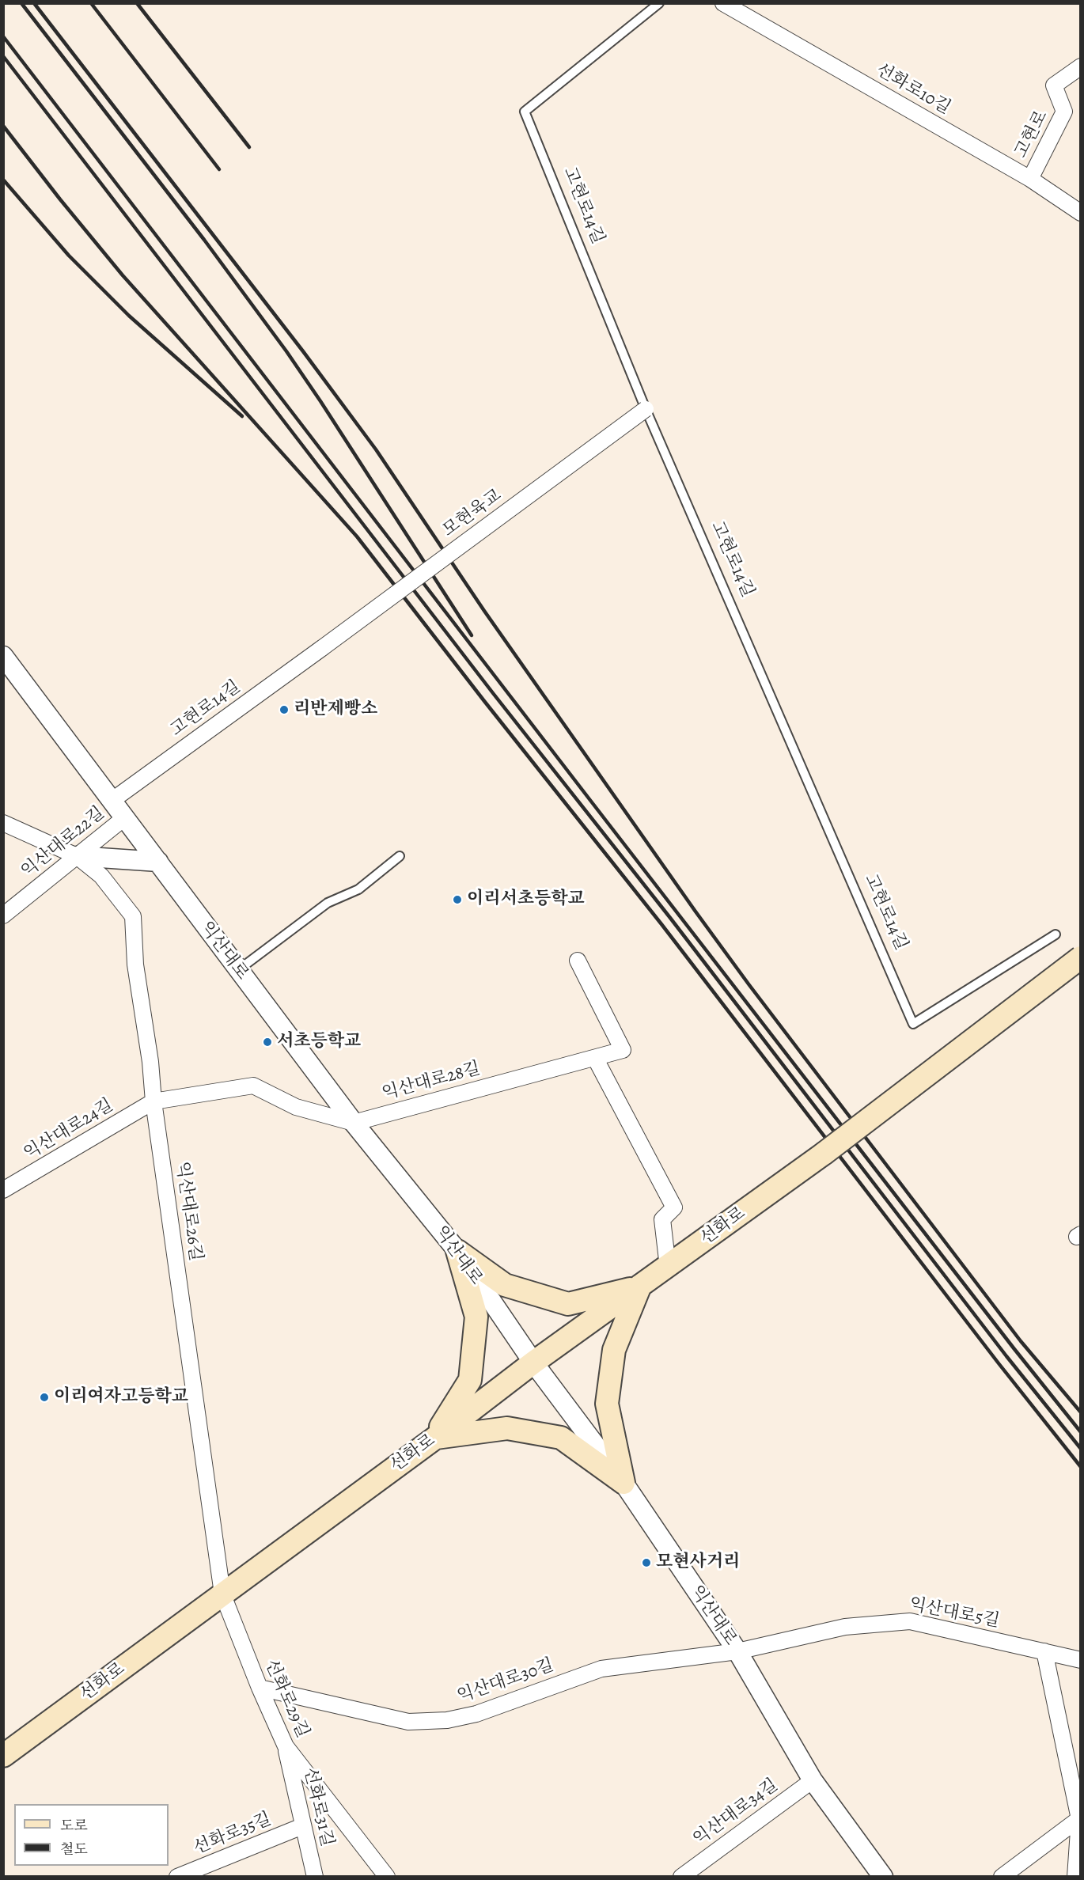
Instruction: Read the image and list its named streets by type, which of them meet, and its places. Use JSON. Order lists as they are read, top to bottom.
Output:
{
  "streets": {
    "main road": ["선화로"],
    "street": [
      "선화로10길",
      "고현로",
      "고현로14길",
      "모현육교",
      "익산대로22길",
      "익산대로",
      "익산대로28길",
      "익산대로24길",
      "익산대로26길",
      "익산대로5길",
      "익산대로30길",
      "선화로29길",
      "선화로31길",
      "익산대로34길",
      "선화로35길"
    ]
  },
  "crossings": [
    ["선화로10길", "고현로"],
    ["고현로14길", "모현육교"],
    ["고현로14길", "익산대로"],
    ["익산대로22길", "익산대로"],
    ["익산대로22길", "익산대로26길"],
    ["익산대로", "익산대로28길"],
    ["익산대로", "선화로"],
    ["익산대로", "익산대로5길"],
    ["익산대로", "익산대로30길"],
    ["익산대로", "익산대로34길"],
    ["익산대로24길", "익산대로26길"],
    ["익산대로26길", "선화로"],
    ["익산대로26길", "선화로29길"],
    ["선화로", "선화로29길"],
    ["익산대로5길", "익산대로30길"],
    ["익산대로30길", "선화로29길"],
    ["선화로29길", "선화로31길"],
    ["선화로31길", "선화로35길"]
  ],
  "places": [
    "리반제빵소",
    "이리서초등학교",
    "서초등학교",
    "이리여자고등학교",
    "모현사거리"
  ],
  "legend": ["도로", "철도"]
}
